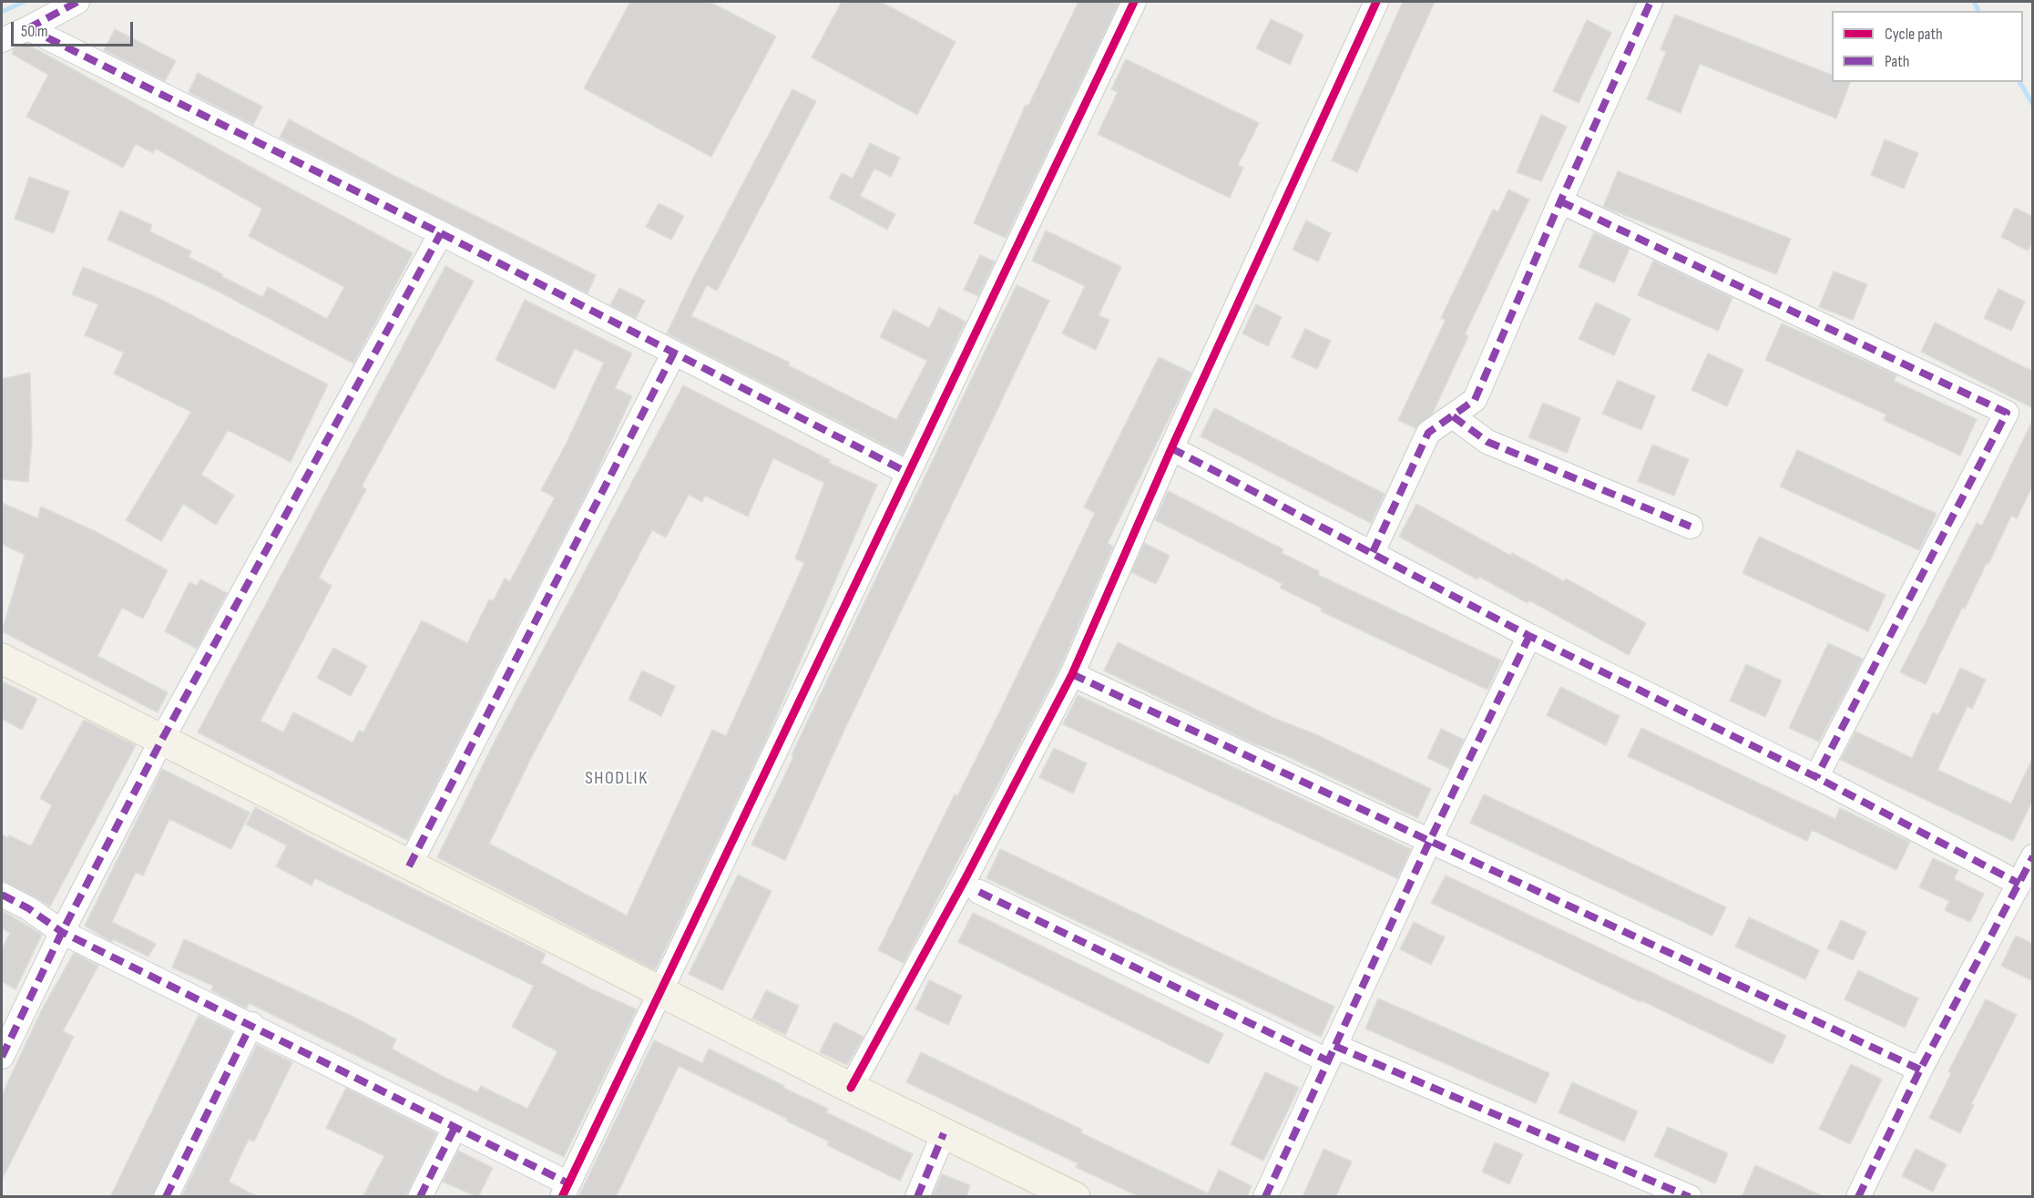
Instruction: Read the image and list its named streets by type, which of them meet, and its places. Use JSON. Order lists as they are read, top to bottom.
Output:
{
  "districts": ["SHODLIK"],
  "legend": ["Cycle path", "Path"],
  "scale_bar": "50 m"
}
